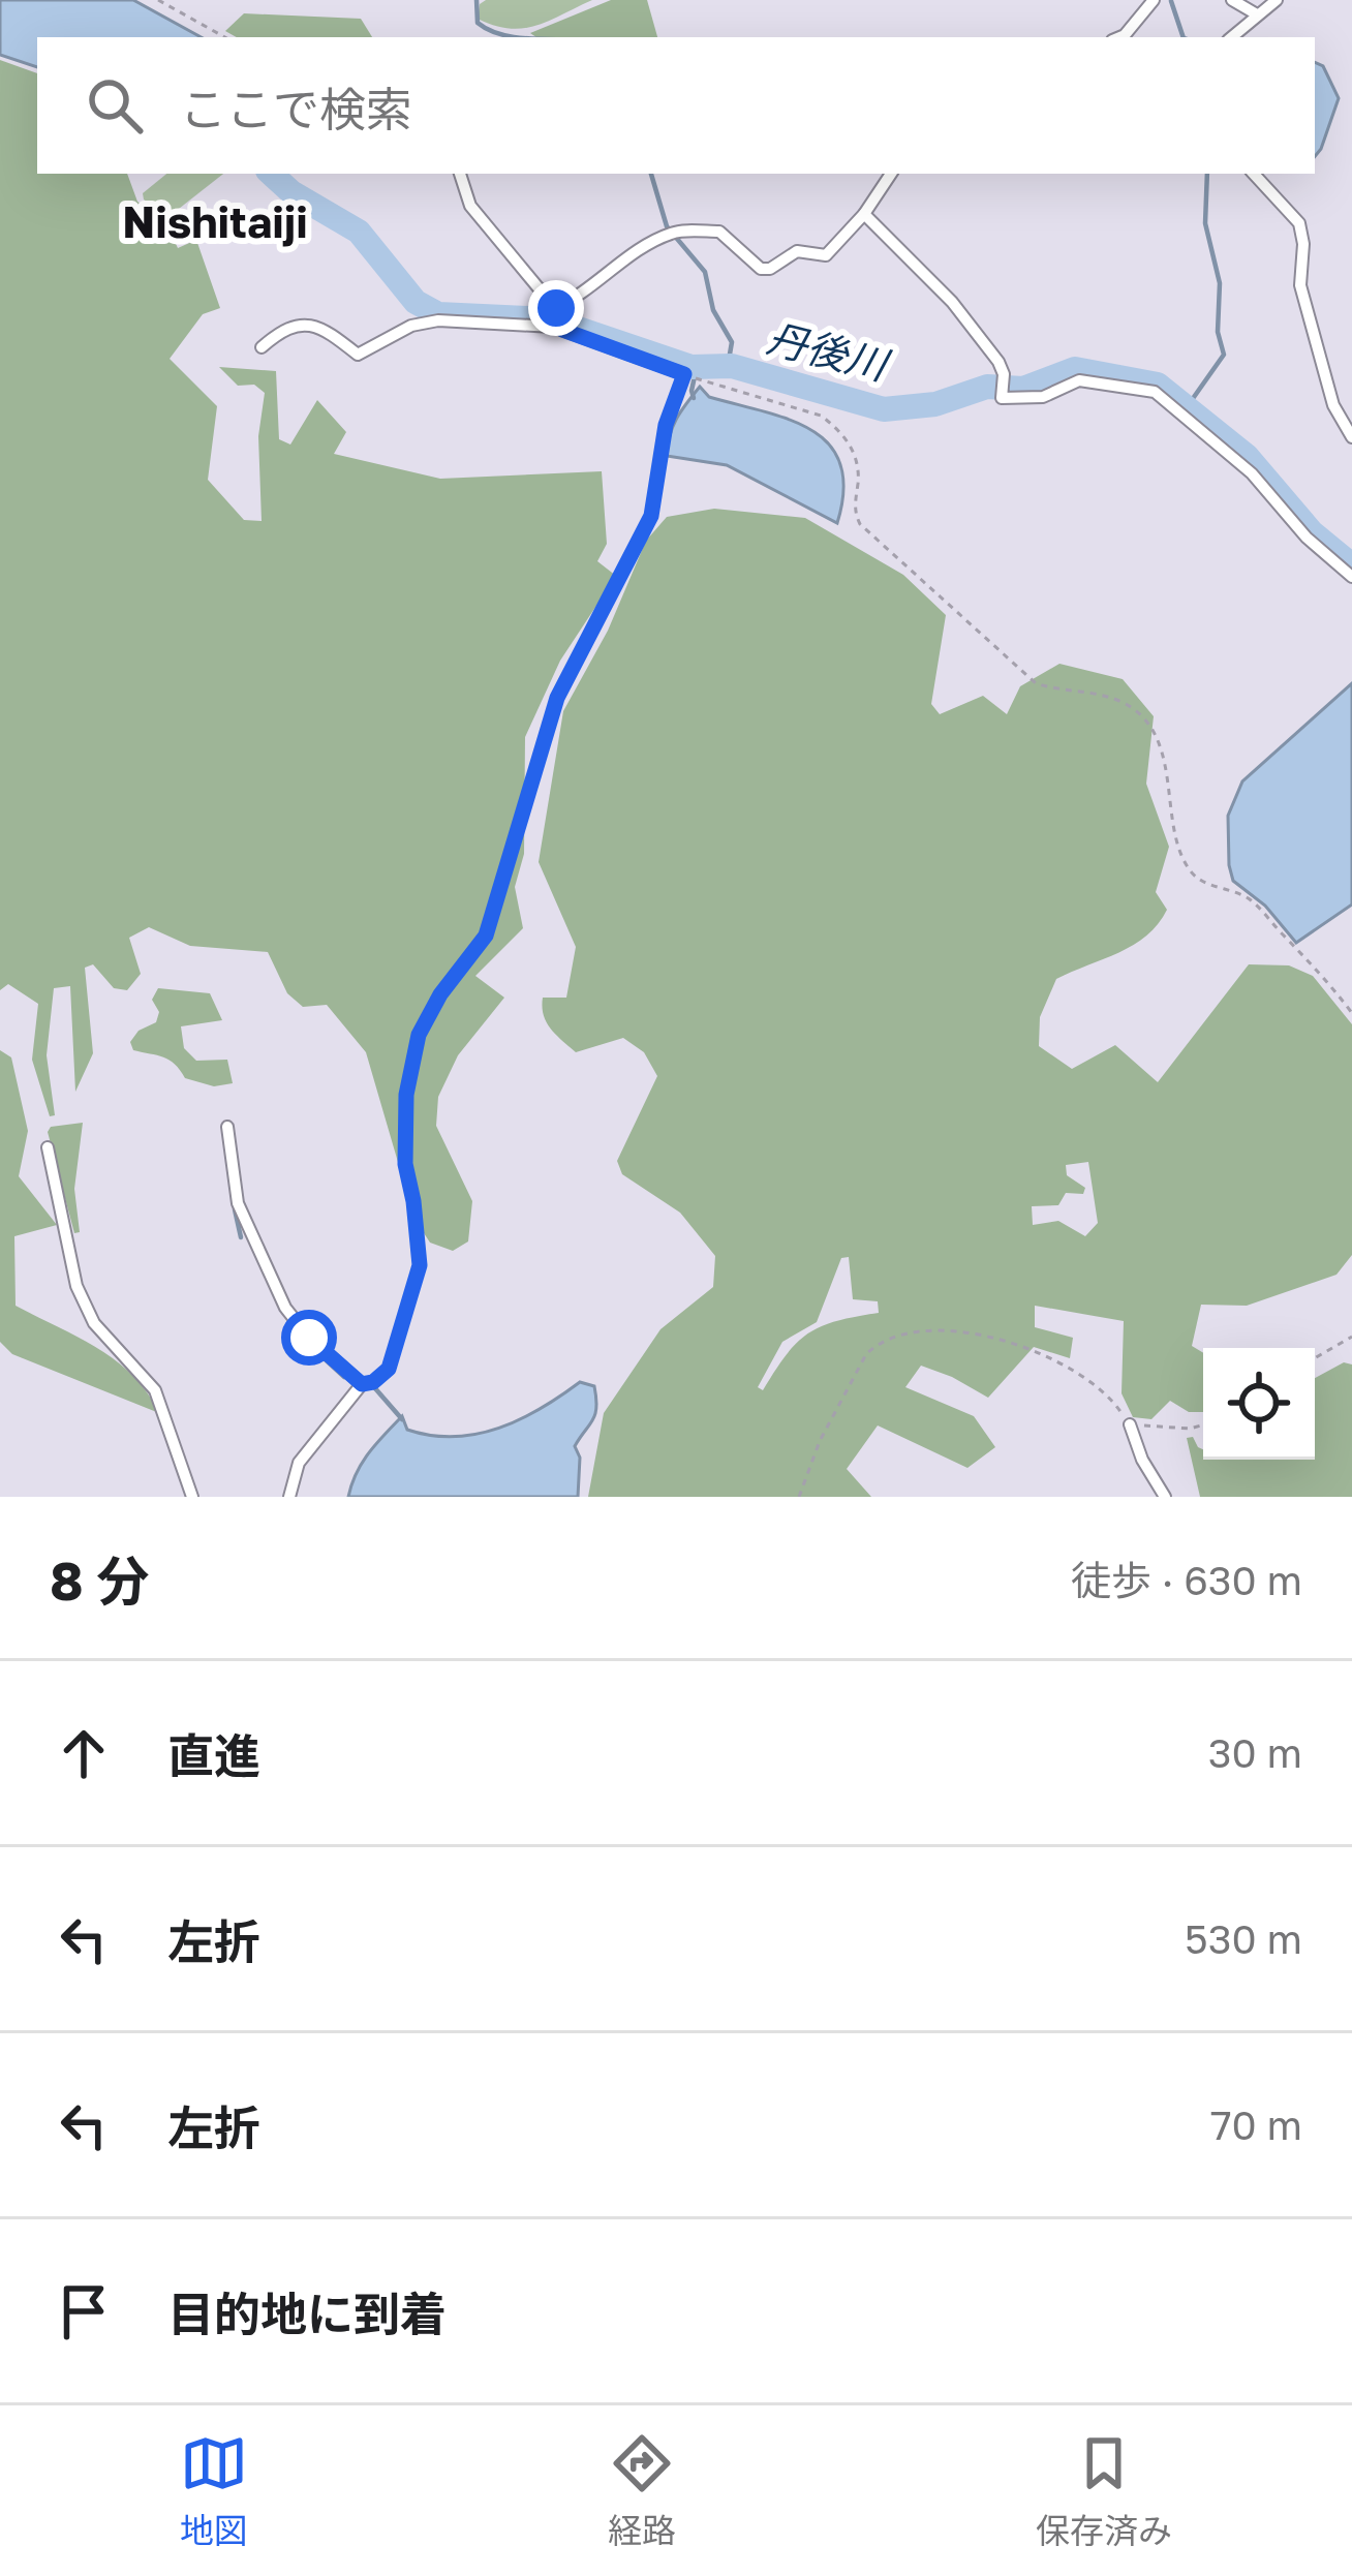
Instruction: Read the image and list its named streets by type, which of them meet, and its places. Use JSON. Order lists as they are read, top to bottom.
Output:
{
  "districts": ["Nishitaiji"],
  "water": ["丹後川"],
  "page": {
    "search": "ここで検索",
    "heading": ["8 分", "徒歩 · 630 m"],
    "list": [
      ["直進", "30 m"],
      ["左折", "530 m"],
      ["左折", "70 m"],
      "目的地に到着"
    ],
    "nav": ["地図", "経路", "保存済み"]
  }
}
